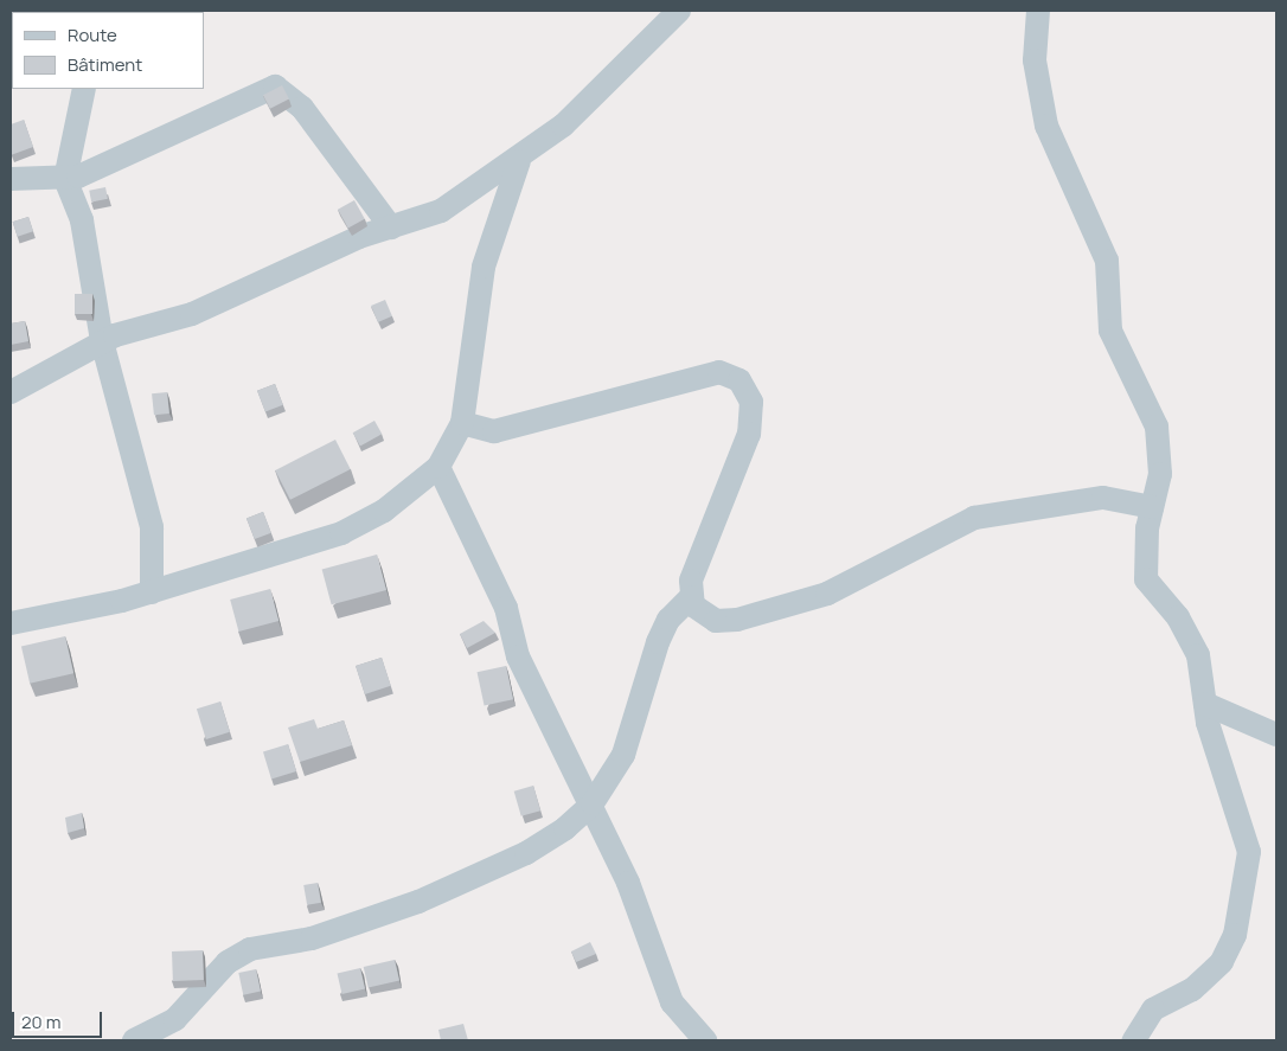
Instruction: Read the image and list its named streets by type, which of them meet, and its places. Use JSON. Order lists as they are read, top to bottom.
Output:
{
  "legend": ["Route", "Bâtiment"],
  "scale_bar": "20 m"
}
